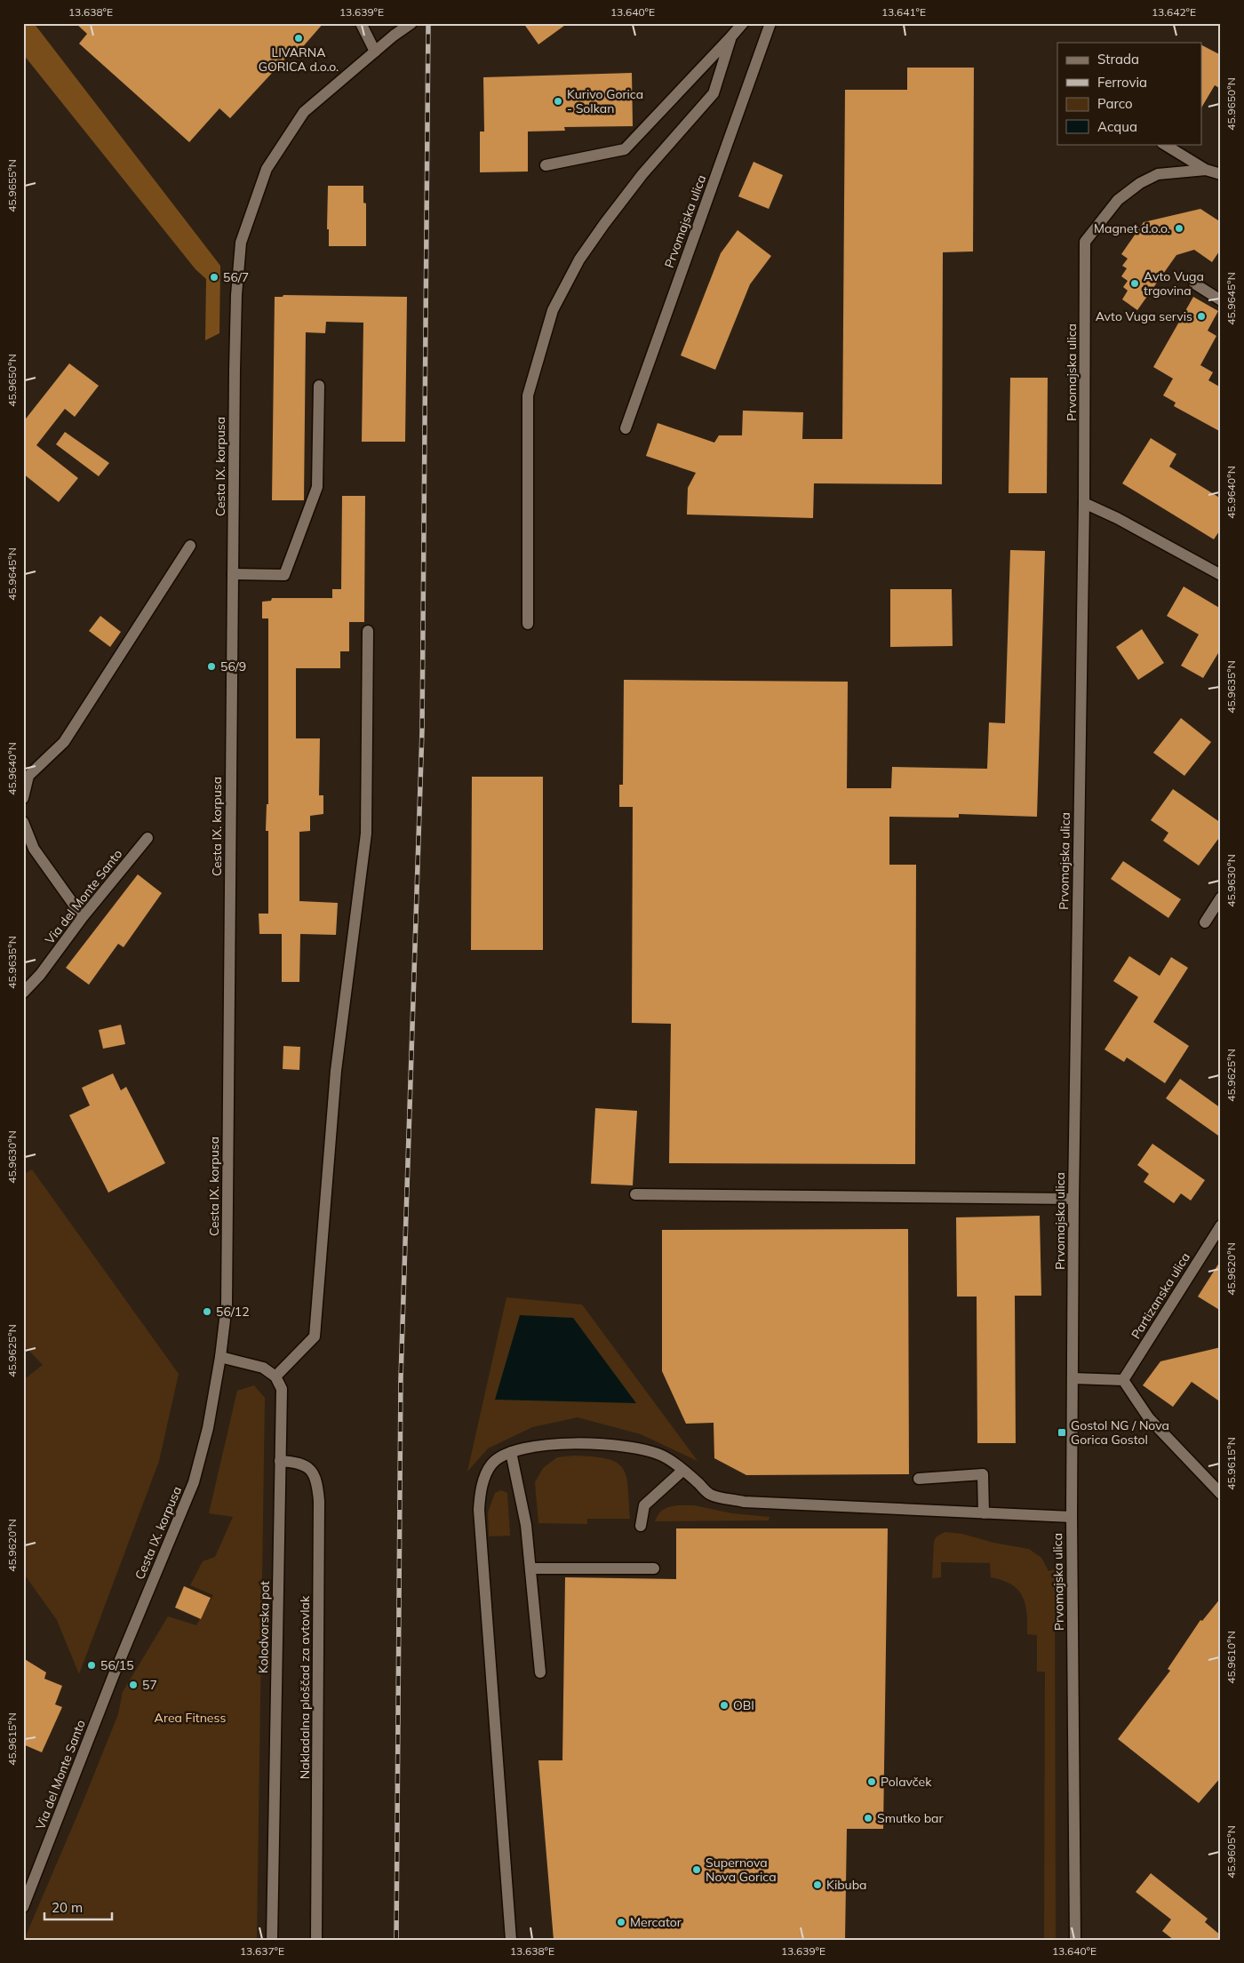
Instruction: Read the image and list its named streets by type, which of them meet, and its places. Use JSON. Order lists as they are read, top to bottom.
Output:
{
  "streets": {
    "street": [
      "Prvomajska ulica",
      "Cesta IX. korpusa",
      "Via del Monte Santo",
      "Partizanska ulica",
      "Kolodvorska pot",
      "Nakladalna ploščad za avtovlak"
    ]
  },
  "crossings": [
    ["Cesta IX. korpusa", "Via del Monte Santo"],
    ["Kolodvorska pot", "Nakladalna ploščad za avtovlak"]
  ],
  "parks": ["Area Fitness"],
  "places": {
    "other": [
      "LIVARNA GORICA d.o.o.",
      "Kurivo Gorica - Solkan",
      "Magnet d.o.o.",
      "56/7",
      "Avto Vuga trgovina",
      "Avto Vuga servis",
      "56/9",
      "56/12",
      "56/15",
      "57",
      "OBI",
      "Polavček",
      "Smutko bar",
      "Supernova Nova Gorica",
      "Kibuba",
      "Mercator"
    ],
    "transit": ["Gostol NG / Nova Gorica Gostol"]
  },
  "legend": [
    "Strada",
    "Ferrovia",
    "Parco",
    "Acqua"
  ],
  "scale_bar": "20 m",
  "coordinates": [
    "13.638°E",
    "13.639°E",
    "13.640°E",
    "13.641°E",
    "13.642°E",
    "45.9650°N",
    "45.9655°N",
    "45.9645°N",
    "45.9640°N",
    "45.9635°N",
    "45.9630°N",
    "45.9625°N",
    "45.9620°N",
    "45.9615°N",
    "45.9610°N",
    "45.9605°N",
    "13.637°E"
  ]
}
